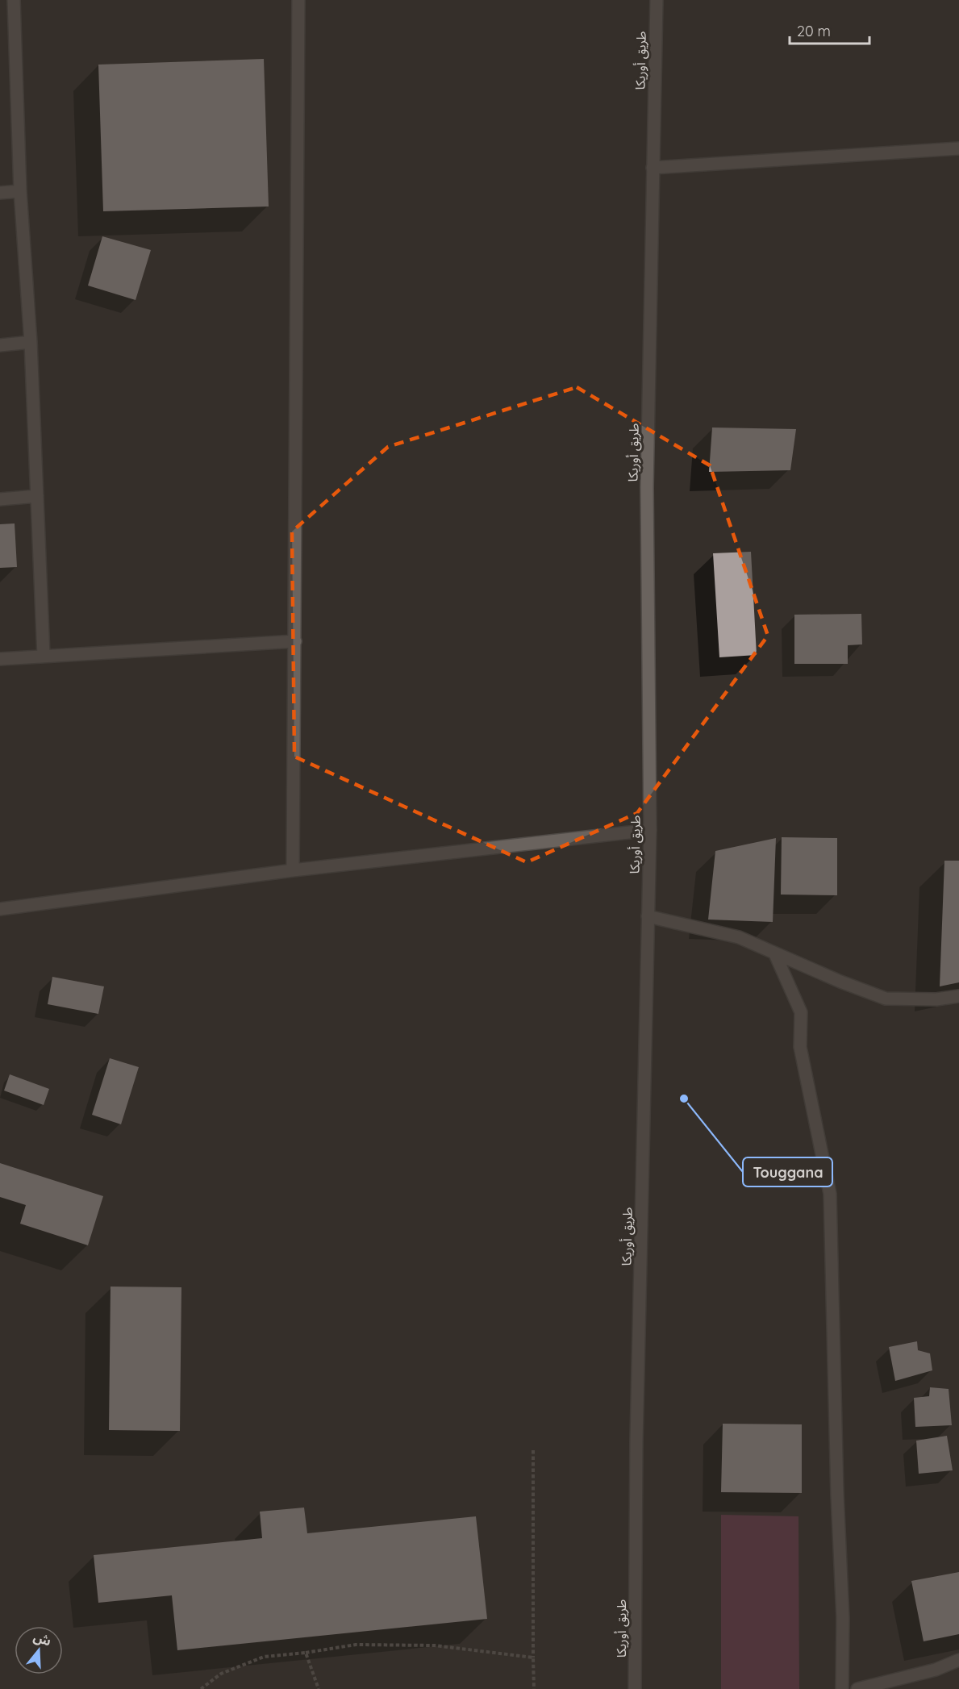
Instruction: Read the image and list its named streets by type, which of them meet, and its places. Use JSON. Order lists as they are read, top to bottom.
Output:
{
  "streets": {
    "street": ["طريق أوريكا"]
  },
  "places": ["Touggana"],
  "scale_bar": "20 m",
  "north": "top"
}
